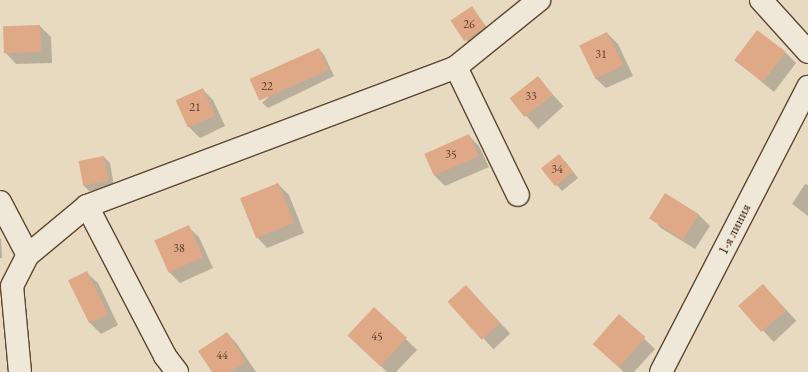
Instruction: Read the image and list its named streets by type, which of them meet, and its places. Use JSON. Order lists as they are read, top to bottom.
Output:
{
  "streets": {
    "street": ["1-я линия"]
  },
  "house_numbers": [
    "26",
    "31",
    "22",
    "33",
    "21",
    "35",
    "34",
    "38",
    "45",
    "44"
  ]
}
